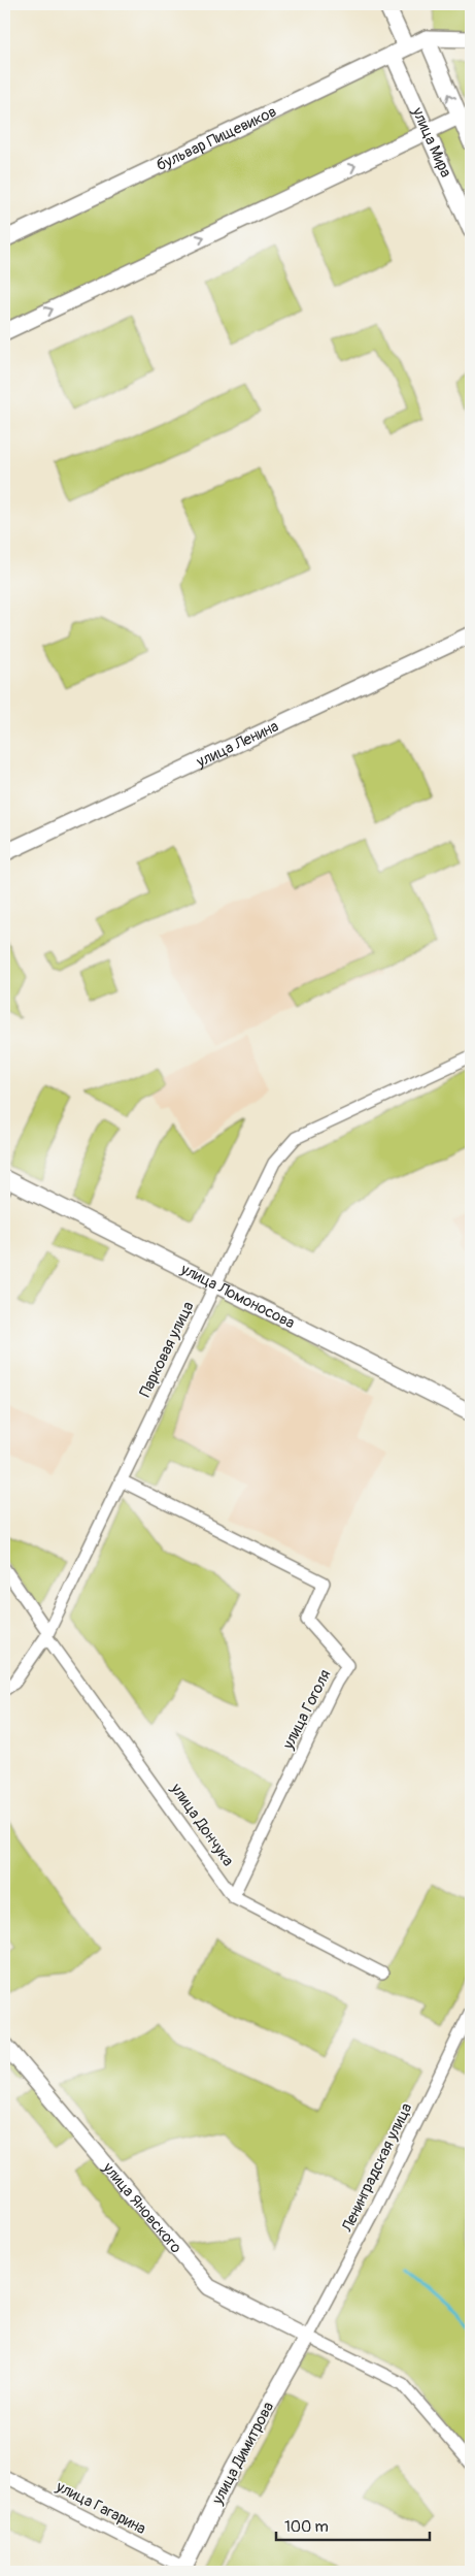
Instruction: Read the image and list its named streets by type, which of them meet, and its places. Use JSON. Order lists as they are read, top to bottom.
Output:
{
  "streets": {
    "main road": [
      "бульвар Пищевиков",
      "улица Мира",
      "улица Ленина",
      "улица Ломоносова",
      "улица Яновского",
      "улица Димитрова"
    ],
    "street": [
      "Парковая улица",
      "улица Гоголя",
      "улица Дончука",
      "Ленинградская улица",
      "улица Гагарина"
    ]
  },
  "crossings": [
    ["бульвар Пищевиков", "улица Мира"],
    ["улица Ломоносова", "Парковая улица"],
    ["Парковая улица", "улица Гоголя"],
    ["Парковая улица", "улица Дончука"],
    ["улица Гоголя", "улица Дончука"],
    ["Ленинградская улица", "улица Яновского"],
    ["Ленинградская улица", "улица Димитрова"],
    ["улица Яновского", "улица Димитрова"],
    ["улица Димитрова", "улица Гагарина"]
  ],
  "scale_bar": "100 m"
}
